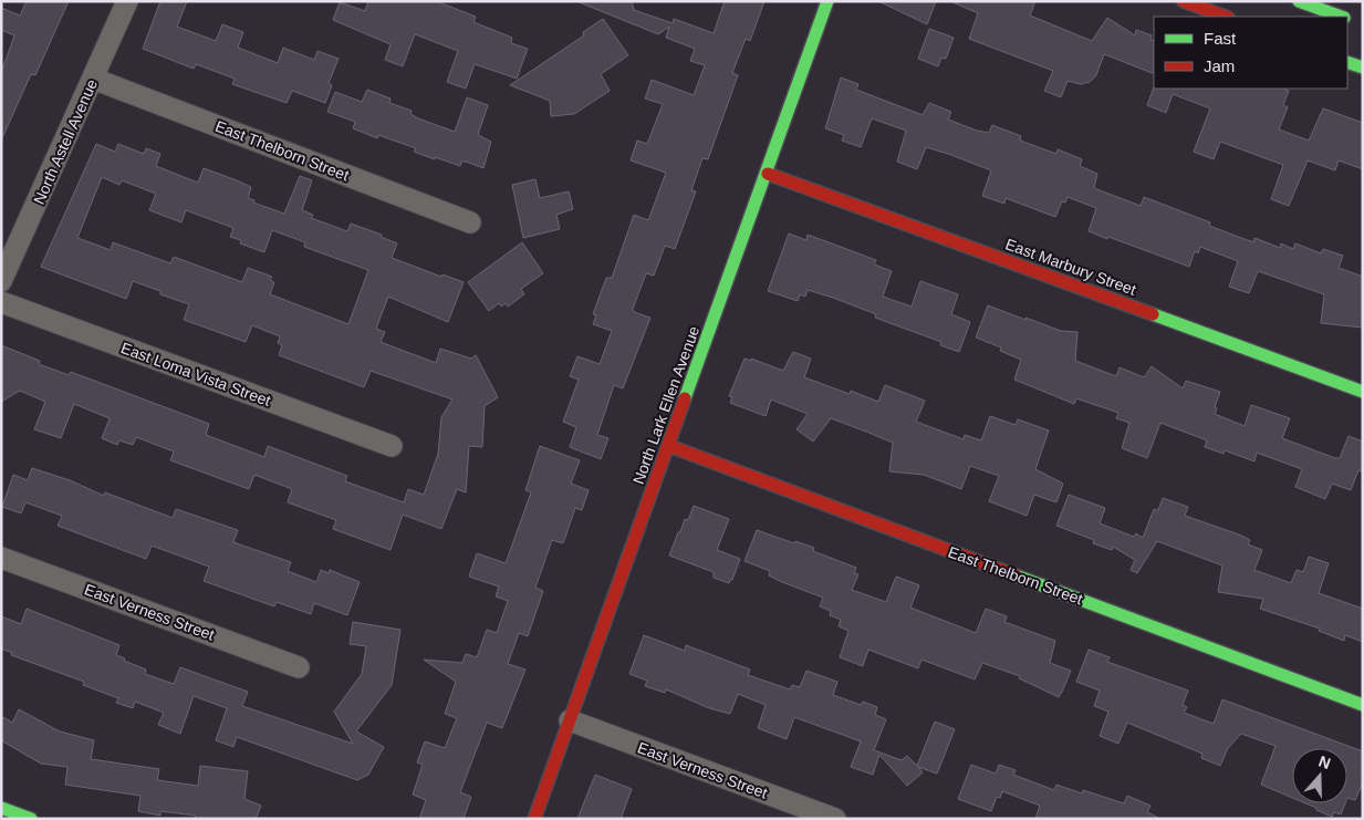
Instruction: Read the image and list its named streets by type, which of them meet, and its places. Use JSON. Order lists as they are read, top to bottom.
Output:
{
  "streets": {
    "street": [
      "North Astell Avenue",
      "East Thelborn Street",
      "East Marbury Street",
      "East Loma Vista Street",
      "North Lark Ellen Avenue",
      "East Verness Street"
    ]
  },
  "crossings": [
    ["North Astell Avenue", "East Thelborn Street"],
    ["East Thelborn Street", "North Lark Ellen Avenue"],
    ["East Marbury Street", "North Lark Ellen Avenue"],
    ["North Lark Ellen Avenue", "East Verness Street"]
  ],
  "legend": ["Fast", "Jam"],
  "north": "top"
}
